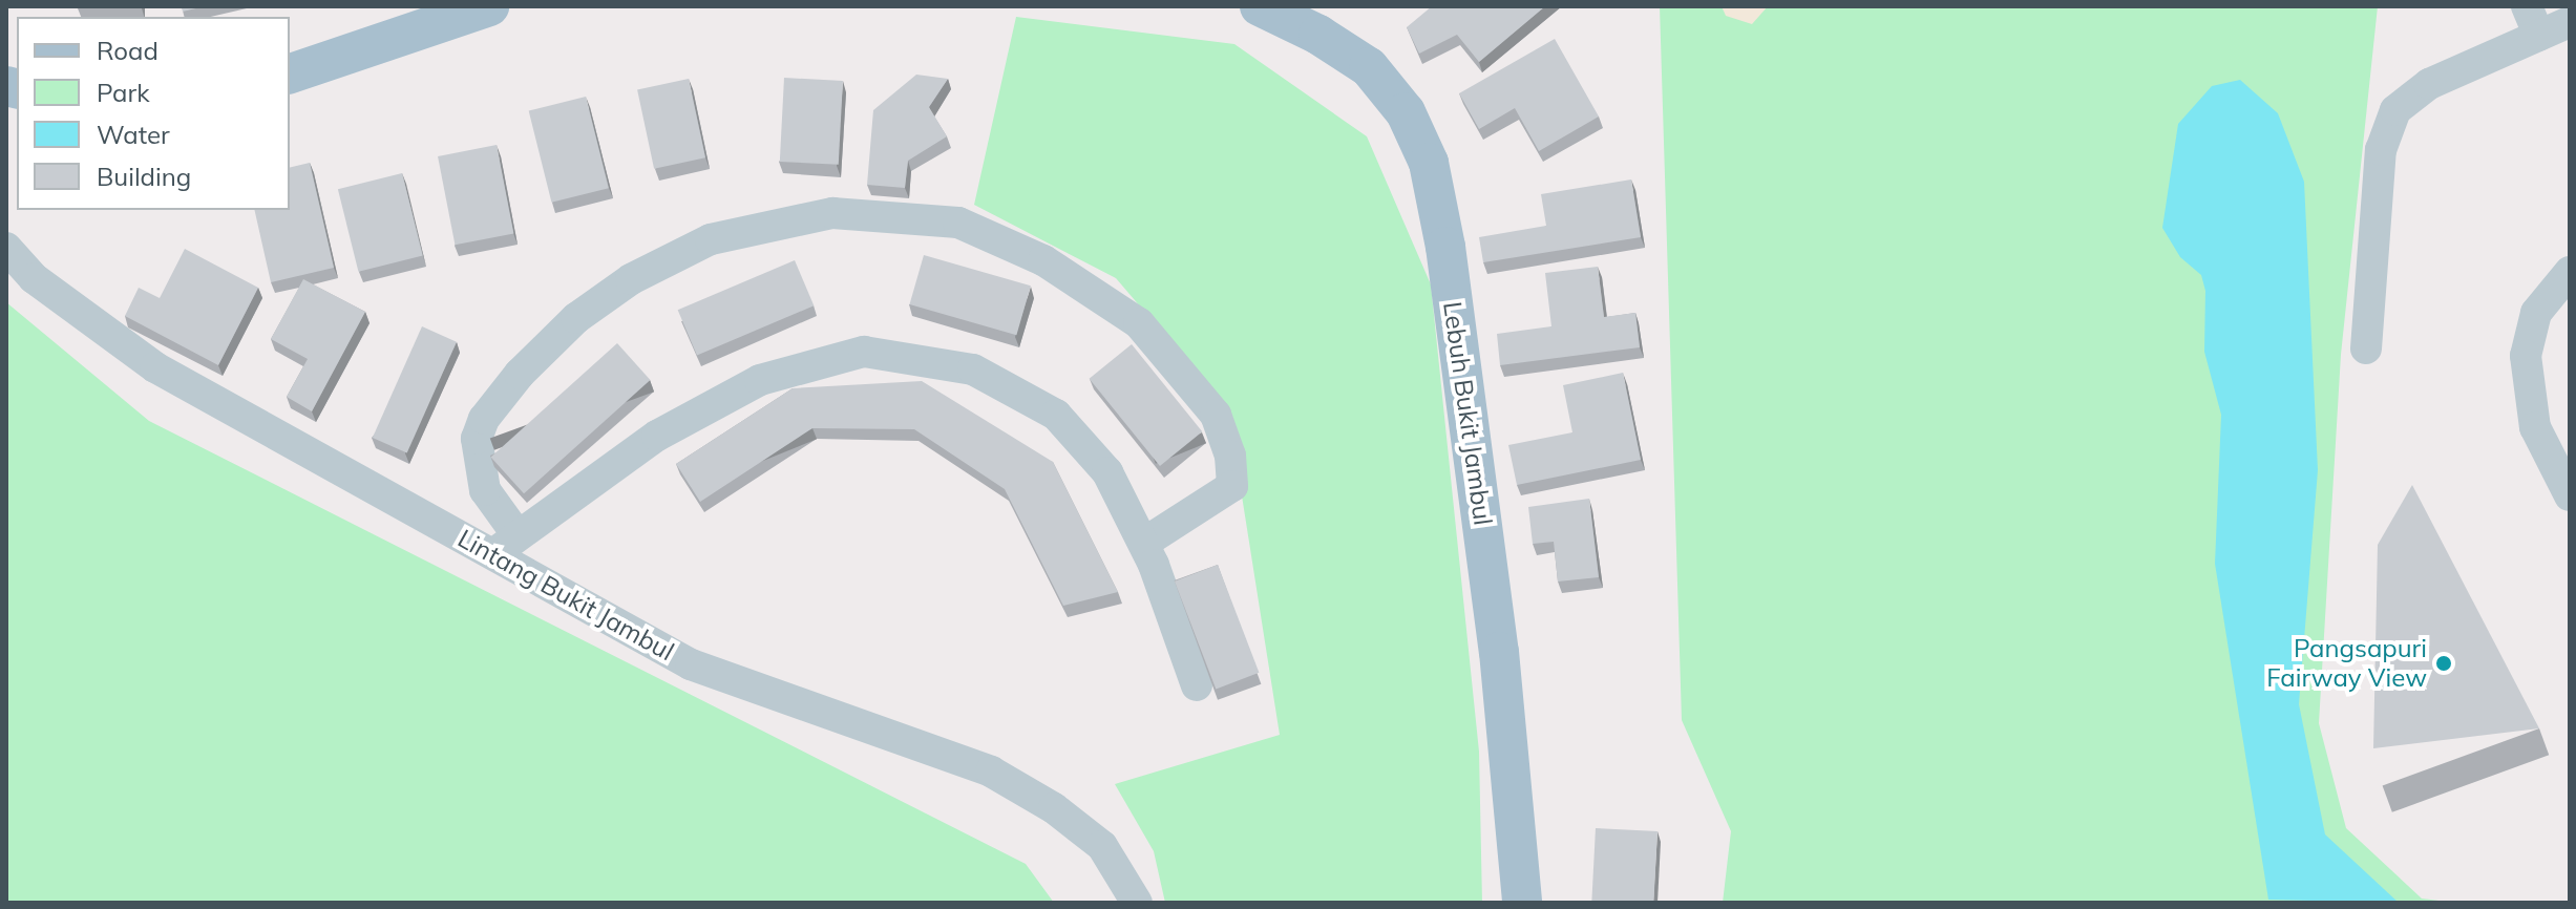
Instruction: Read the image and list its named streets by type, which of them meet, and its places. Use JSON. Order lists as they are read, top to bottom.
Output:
{
  "streets": {
    "main road": ["Lebuh Bukit Jambul"],
    "street": ["Lintang Bukit Jambul"]
  },
  "places": ["Pangsapuri Fairway View"],
  "legend": [
    "Road",
    "Park",
    "Water",
    "Building"
  ]
}
